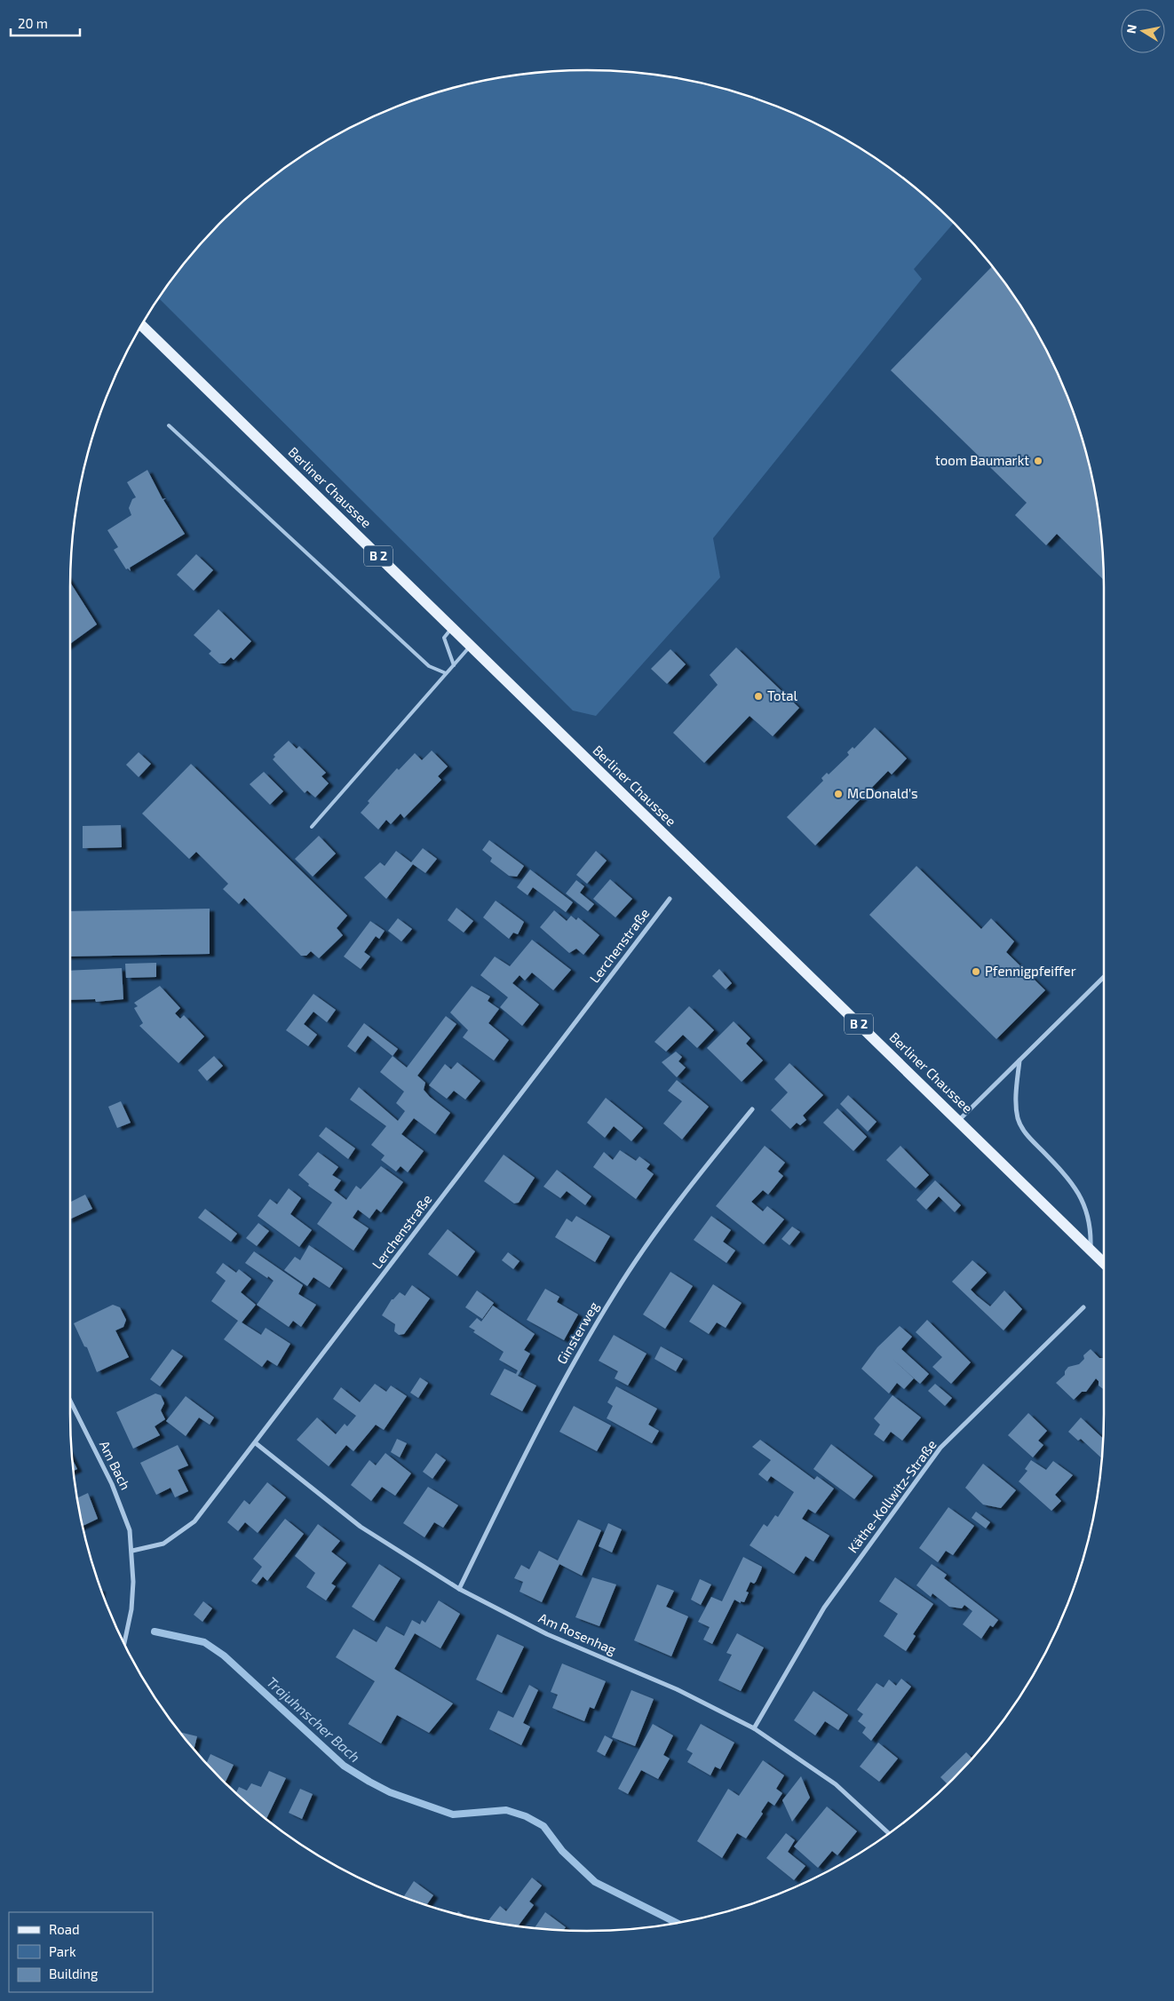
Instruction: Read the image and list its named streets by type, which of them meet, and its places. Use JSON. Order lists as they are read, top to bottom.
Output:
{
  "streets": {
    "main road": ["Berliner Chaussee", "B 2"],
    "street": [
      "Lerchenstraße",
      "Ginsterweg",
      "Am Bach",
      "Käthe-Kollwitz-Straße",
      "Am Rosenhag"
    ]
  },
  "crossings": [
    ["Lerchenstraße", "Am Bach"],
    ["Lerchenstraße", "Am Rosenhag"],
    ["Ginsterweg", "Am Rosenhag"],
    ["Käthe-Kollwitz-Straße", "Am Rosenhag"]
  ],
  "water": ["Trajuhnscher Bach"],
  "places": [
    "toom Baumarkt",
    "Total",
    "McDonald's",
    "Pfennigpfeiffer"
  ],
  "legend": ["Road", "Park", "Building"],
  "scale_bar": "20 m",
  "north": "left"
}
